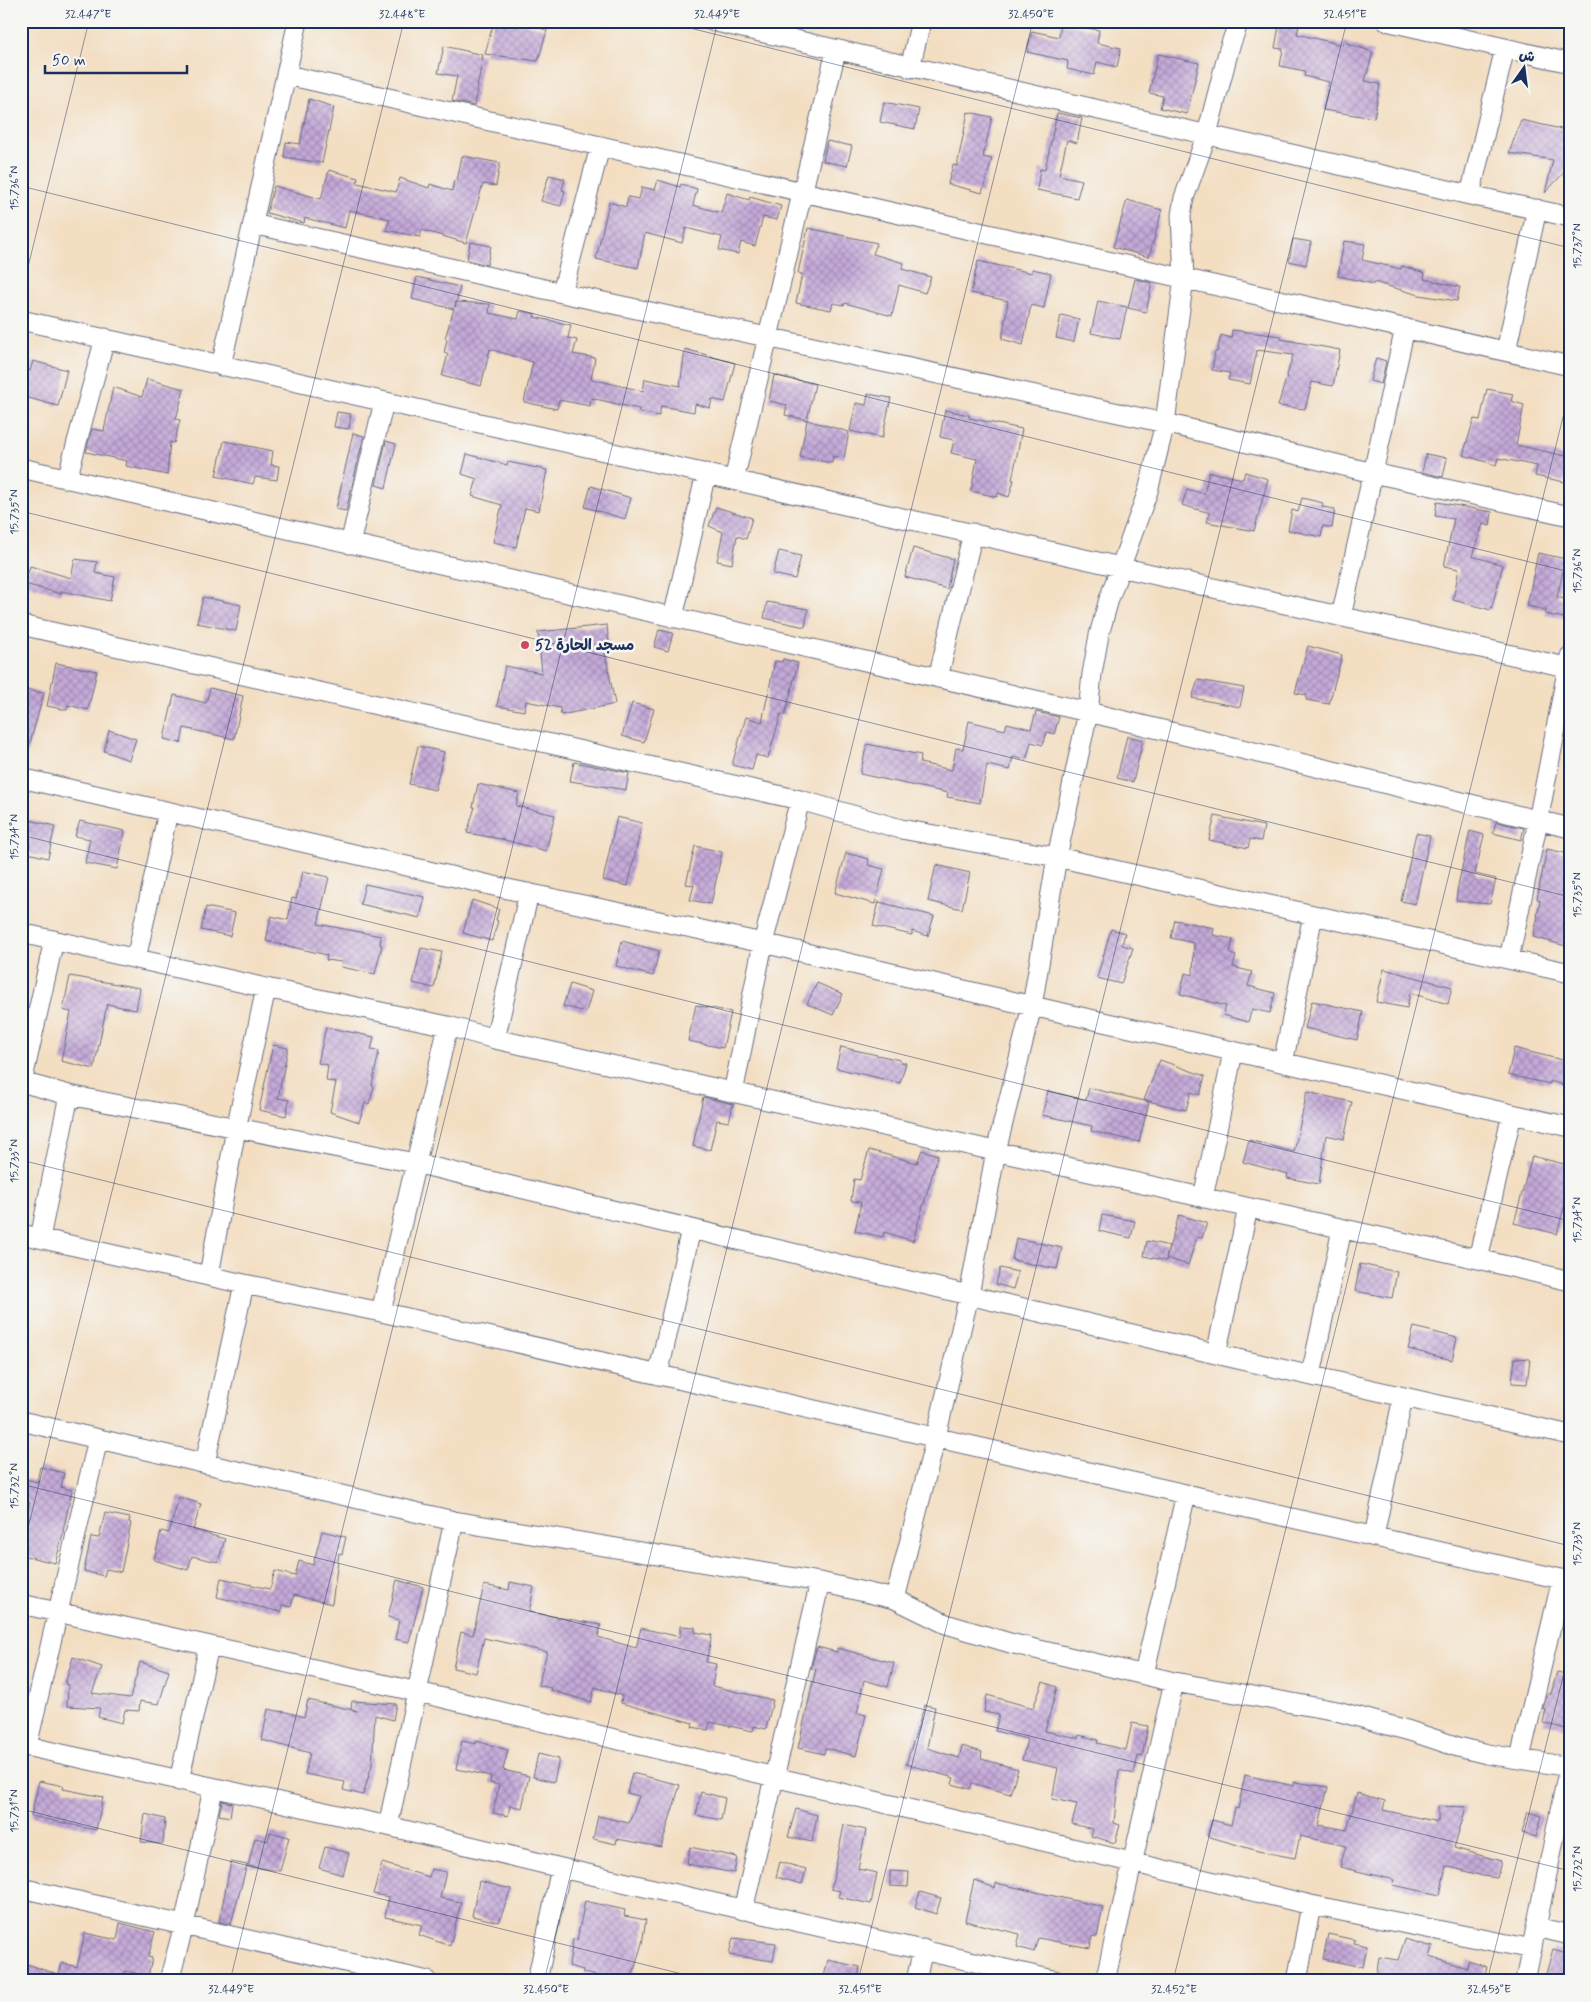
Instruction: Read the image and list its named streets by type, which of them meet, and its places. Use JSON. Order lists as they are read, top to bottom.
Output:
{
  "places": ["مسجد الحارة 52"],
  "scale_bar": "50 m",
  "north": "top",
  "coordinates": [
    "32.447°E",
    "32.448°E",
    "32.449°E",
    "32.450°E",
    "32.451°E",
    "15.736°N",
    "15.737°N",
    "15.735°N",
    "15.734°N",
    "15.733°N",
    "15.732°N",
    "15.731°N",
    "32.452°E",
    "32.453°E"
  ]
}
